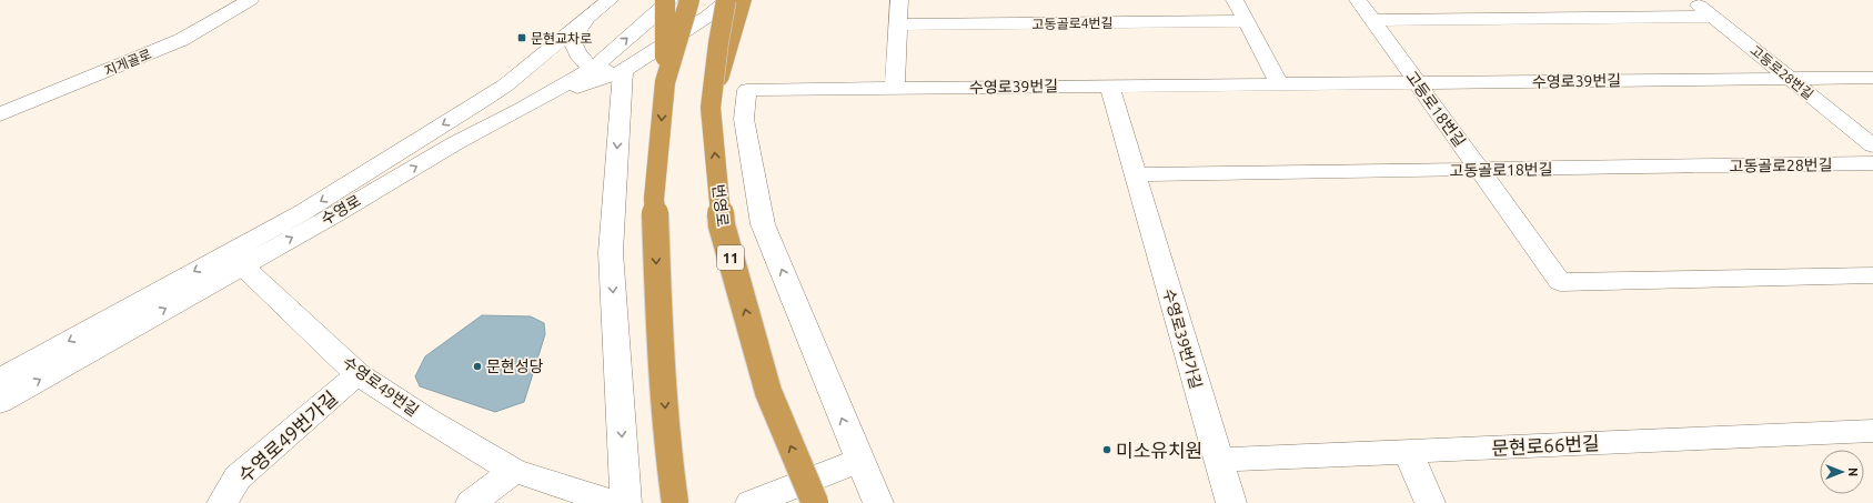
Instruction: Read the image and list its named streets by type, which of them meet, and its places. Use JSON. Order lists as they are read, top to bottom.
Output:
{
  "streets": {
    "highway": ["번영로", "11"],
    "street": [
      "고동골로4번길",
      "지게골로",
      "고등로28번길",
      "수영로39번길",
      "고등로18번길",
      "고동골로28번길",
      "고동골로18번길",
      "수영로",
      "수영로39번가길",
      "수영로49번길",
      "수영로49번가길",
      "문현로66번길"
    ]
  },
  "crossings": [
    ["고등로28번길", "수영로39번길"],
    ["수영로39번길", "고등로18번길"],
    ["수영로39번길", "수영로39번가길"],
    ["고등로18번길", "고동골로18번길"],
    ["고동골로28번길", "고동골로18번길"],
    ["고동골로18번길", "수영로39번가길"],
    ["수영로", "수영로49번길"],
    ["수영로39번가길", "문현로66번길"],
    ["수영로49번길", "수영로49번가길"]
  ],
  "places": {
    "transit": ["문현교차로"],
    "other": ["문현성당", "미소유치원"]
  },
  "north": "right"
}
